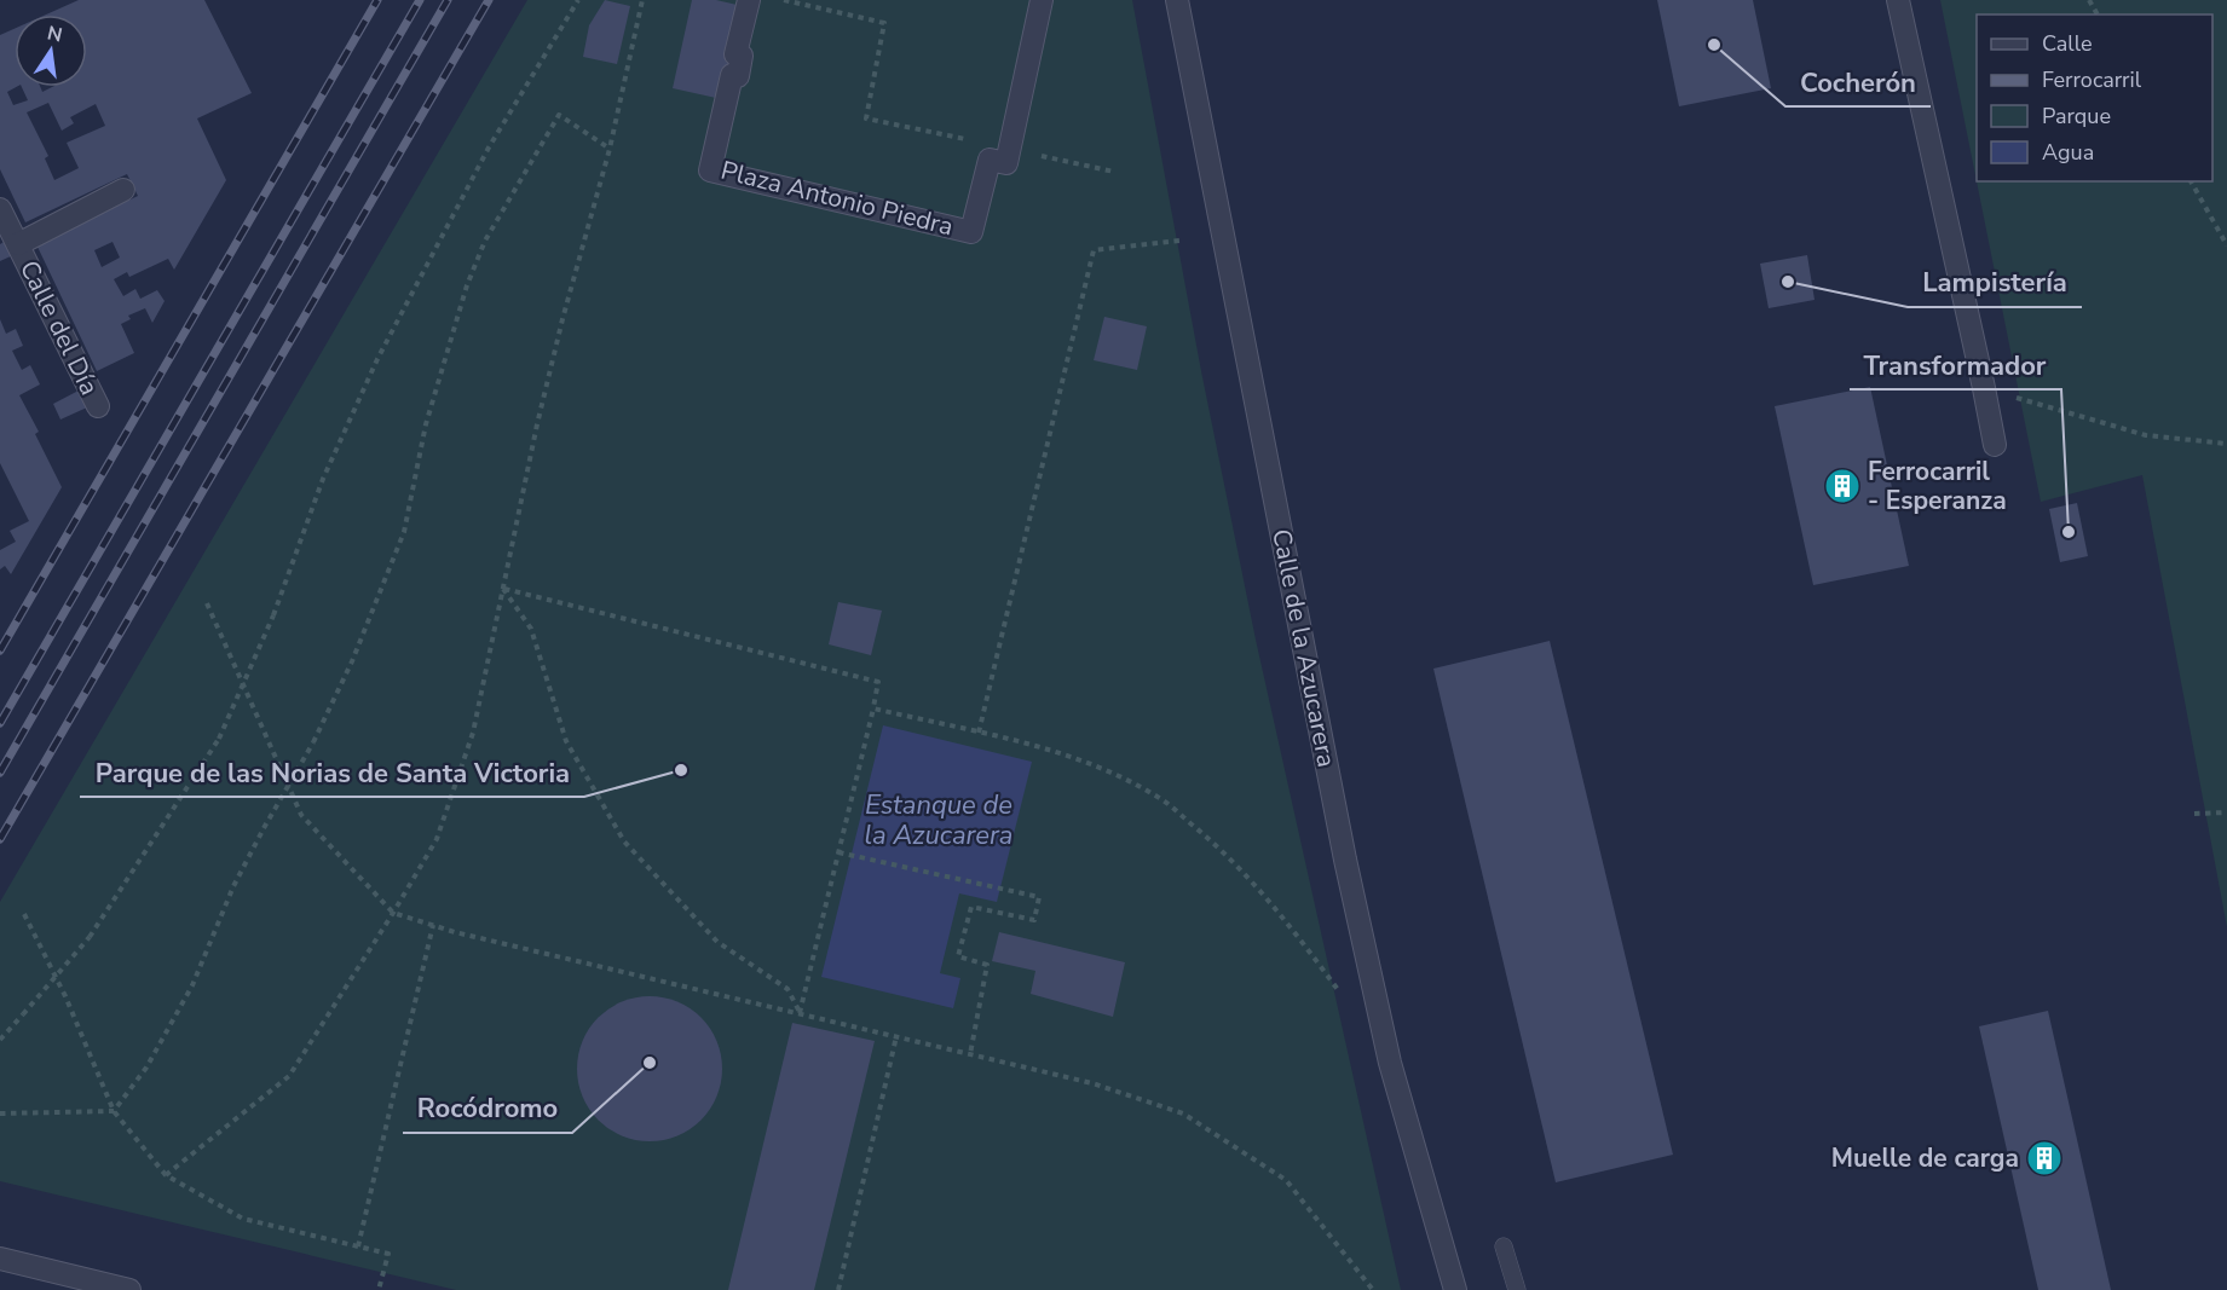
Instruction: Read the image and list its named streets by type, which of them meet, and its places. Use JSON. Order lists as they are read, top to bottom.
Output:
{
  "streets": {
    "street": ["Plaza Antonio Piedra", "Calle del Día", "Calle de la Azucarera"]
  },
  "water": ["Estanque de la Azucarera"],
  "places": {
    "other": [
      "Cocherón",
      "Lampistería",
      "Transformador",
      "Parque de las Norias de Santa Victoria",
      "Rocódromo"
    ],
    "building": ["Ferrocarril - Esperanza", "Muelle de carga"]
  },
  "legend": [
    "Calle",
    "Ferrocarril",
    "Parque",
    "Agua"
  ],
  "north": "top"
}
